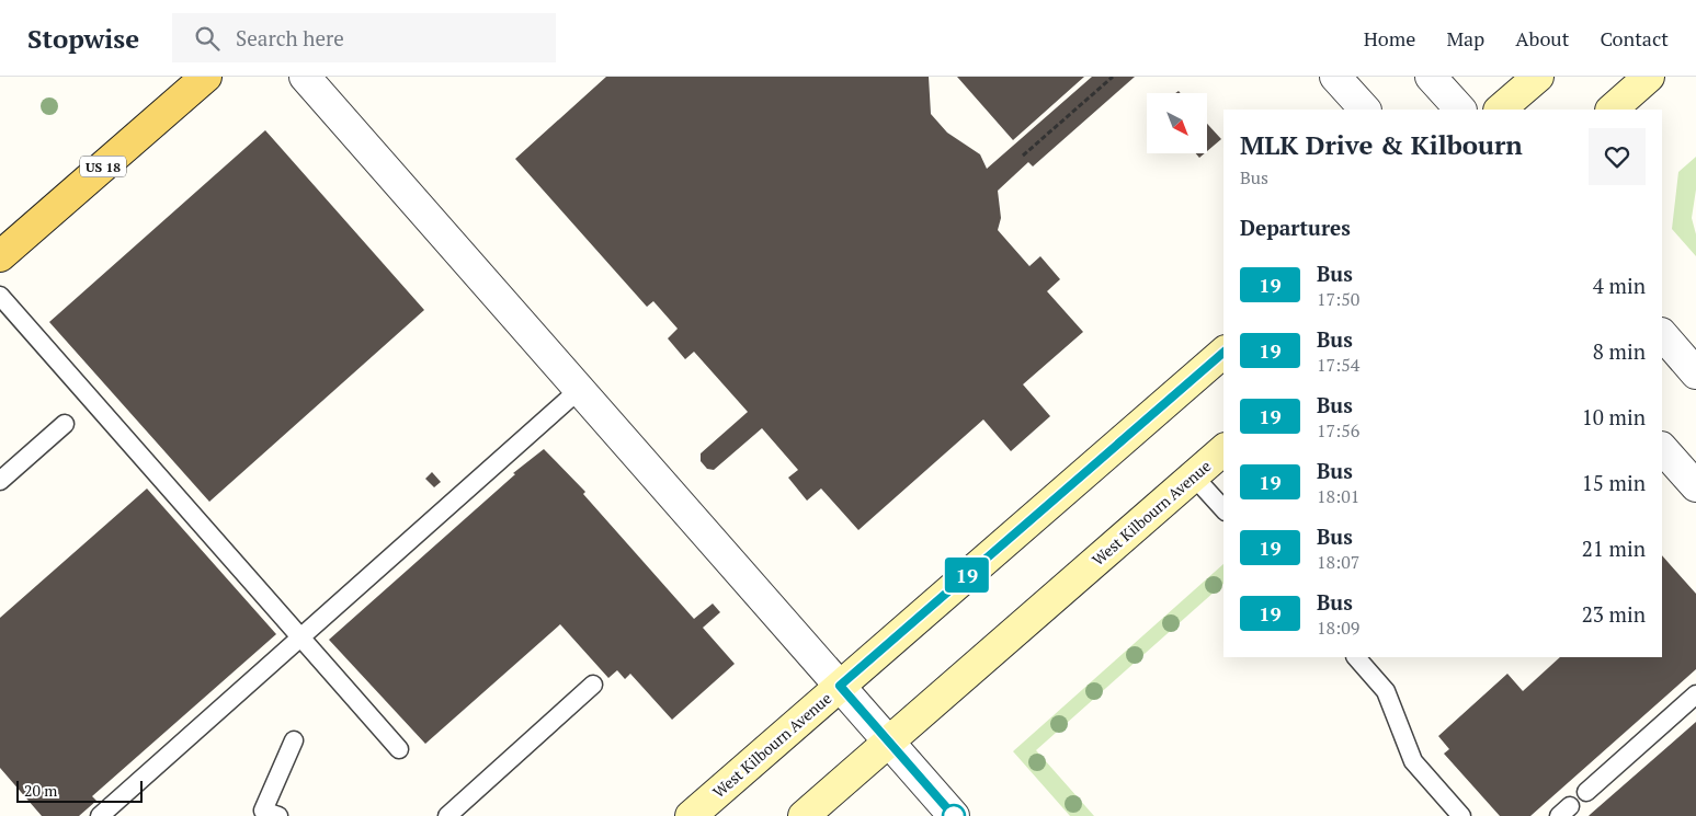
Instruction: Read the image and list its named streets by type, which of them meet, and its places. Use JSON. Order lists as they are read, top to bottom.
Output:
{
  "streets": {
    "main road": ["US 18", "West Kilbourn Avenue"]
  },
  "lines": ["bus line 19"],
  "scale_bar": "20 m",
  "north": "bottom right",
  "page": {
    "header": "Stopwise",
    "search": "Search here",
    "nav": [
      "Home",
      "Map",
      "About",
      "Contact"
    ],
    "on_map": "19",
    "heading": [
      ["MLK Drive & Kilbourn", "Bus"],
      "Departures"
    ],
    "list": [
      {
        "mark": "19",
        "name": "Bus",
        "note": "17:50",
        "value": "4 min"
      },
      {
        "mark": "19",
        "name": "Bus",
        "note": "17:54",
        "value": "8 min"
      },
      {
        "mark": "19",
        "name": "Bus",
        "note": "17:56",
        "value": "10 min"
      },
      {
        "mark": "19",
        "name": "Bus",
        "note": "18:01",
        "value": "15 min"
      },
      {
        "mark": "19",
        "name": "Bus",
        "note": "18:07",
        "value": "21 min"
      },
      {
        "mark": "19",
        "name": "Bus",
        "note": "18:09",
        "value": "23 min"
      }
    ],
    "scale": "20 m"
  }
}
